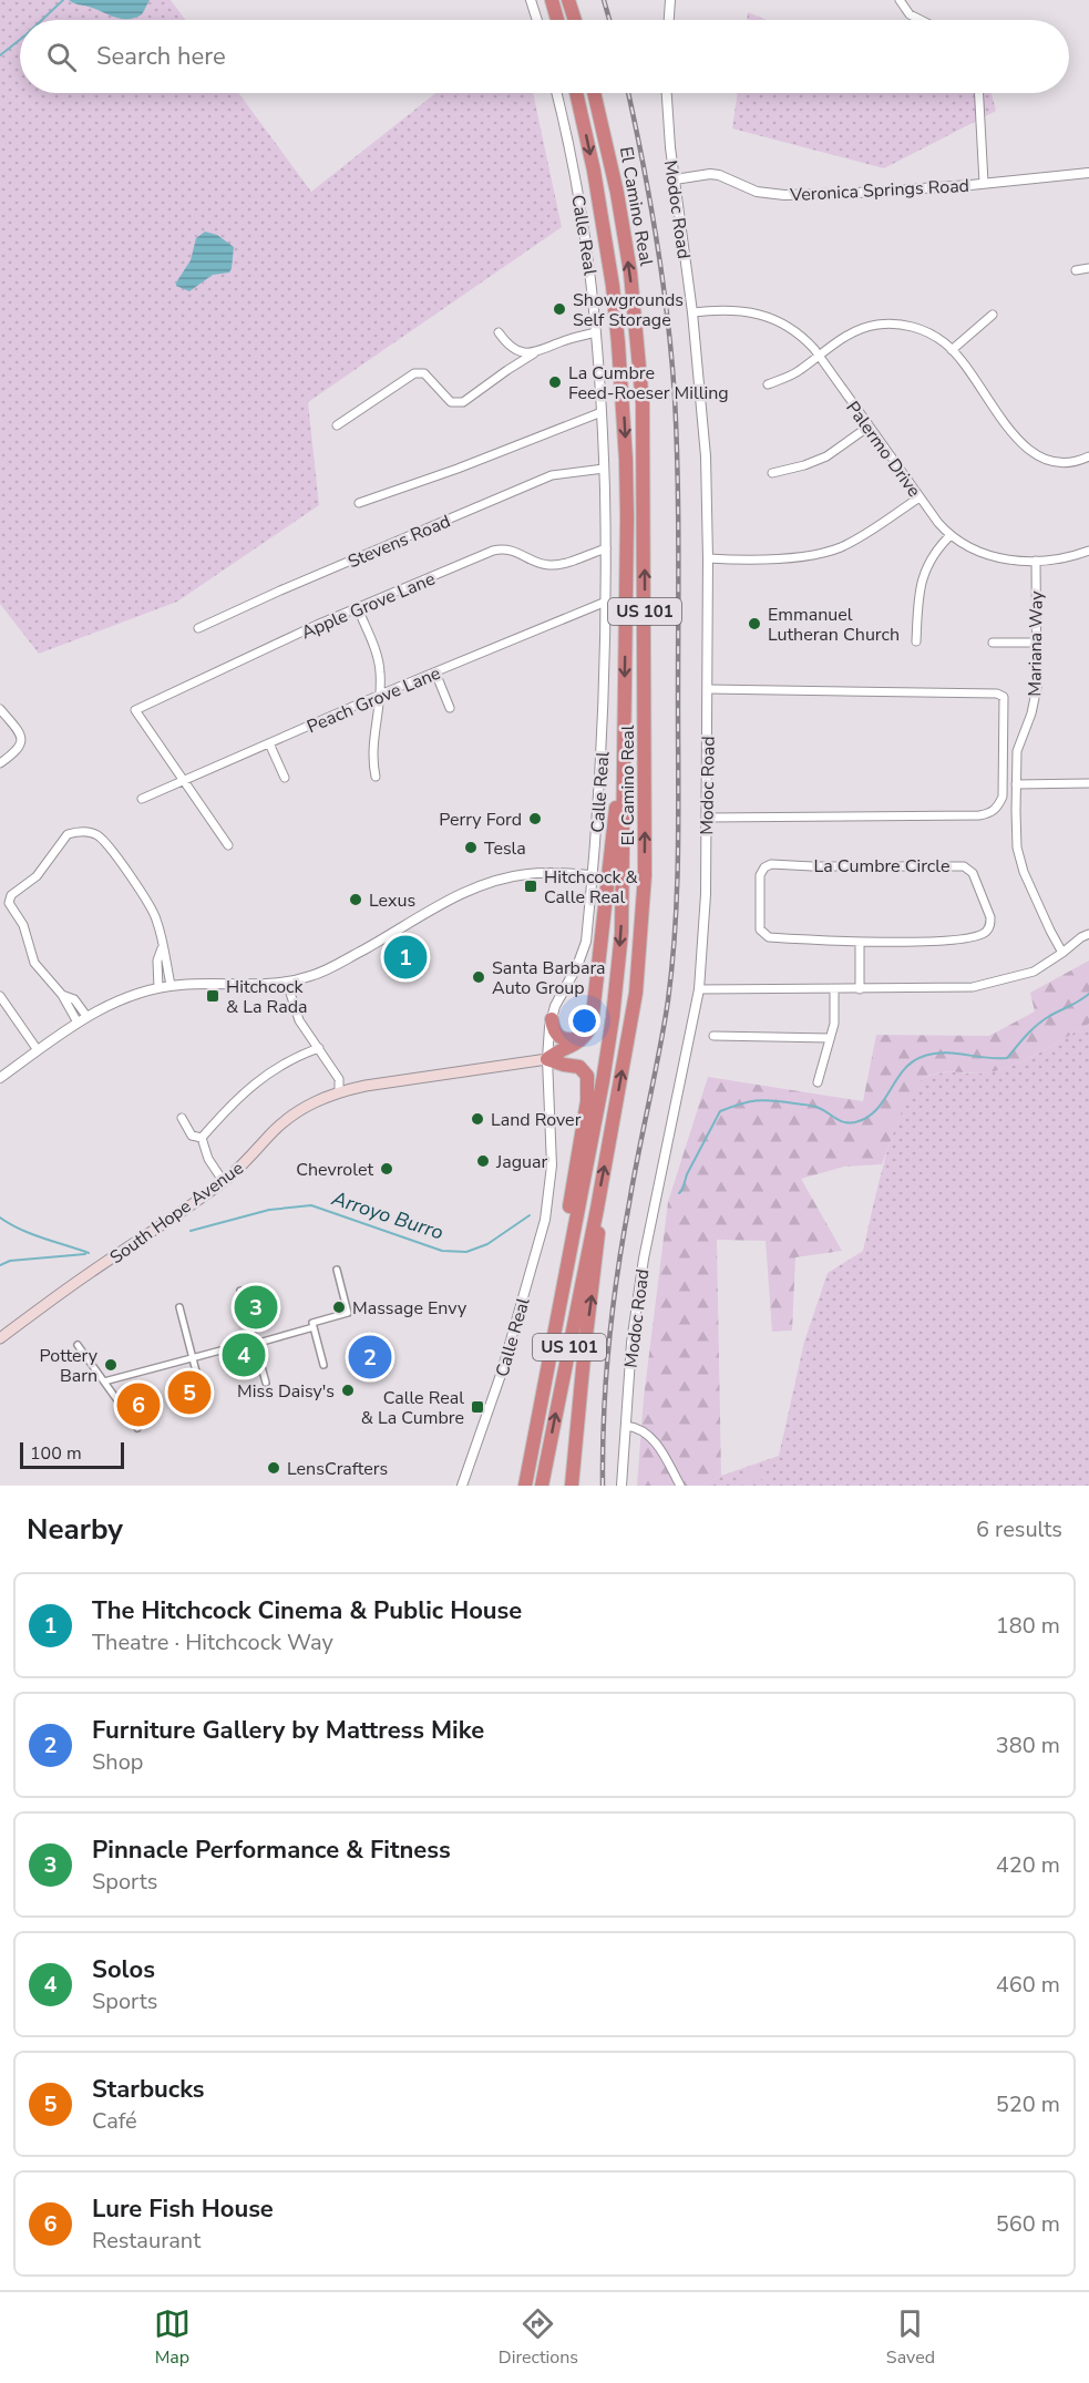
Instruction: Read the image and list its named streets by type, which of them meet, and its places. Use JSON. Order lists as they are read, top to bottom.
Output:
{
  "streets": {
    "highway": ["El Camino Real", "US 101"],
    "main road": ["South Hope Avenue"],
    "street": [
      "Veronica Springs Road",
      "Modoc Road",
      "Calle Real",
      "Palermo Drive",
      "Stevens Road",
      "Apple Grove Lane",
      "Mariana Way",
      "Peach Grove Lane",
      "La Cumbre Circle"
    ]
  },
  "crossings": [
    ["Veronica Springs Road", "Modoc Road"],
    ["Modoc Road", "Palermo Drive"],
    ["Calle Real", "Stevens Road"],
    ["Calle Real", "Apple Grove Lane"],
    ["Calle Real", "Peach Grove Lane"],
    ["Calle Real", "South Hope Avenue"],
    ["Palermo Drive", "Mariana Way"],
    ["Apple Grove Lane", "Peach Grove Lane"]
  ],
  "water": ["Arroyo Burro"],
  "places": {
    "other": [
      "Showgrounds Self Storage",
      "La Cumbre Feed-Roeser Milling",
      "Emmanuel Lutheran Church",
      "Perry Ford",
      "Tesla",
      "Lexus",
      "Santa Barbara Auto Group",
      "Land Rover",
      "Jaguar",
      "Chevrolet",
      "Massage Envy",
      "Pottery Barn",
      "Miss Daisy's",
      "LensCrafters"
    ],
    "transit": ["Hitchcock & Calle Real", "Hitchcock & La Rada", "Calle Real & La Cumbre"]
  },
  "scale_bar": "100 m",
  "page": {
    "search": "Search here",
    "pins": [
      "1",
      "3",
      "4",
      "2",
      "5",
      "6"
    ],
    "scale": "100 m",
    "heading": ["Nearby", "6 results"],
    "list": [
      {
        "mark": "1",
        "name": "The Hitchcock Cinema & Public House",
        "note": "Theatre · Hitchcock Way",
        "value": "180 m"
      },
      {
        "mark": "2",
        "name": "Furniture Gallery by Mattress Mike",
        "note": "Shop",
        "value": "380 m"
      },
      {
        "mark": "3",
        "name": "Pinnacle Performance & Fitness",
        "note": "Sports",
        "value": "420 m"
      },
      {
        "mark": "4",
        "name": "Solos",
        "note": "Sports",
        "value": "460 m"
      },
      {
        "mark": "5",
        "name": "Starbucks",
        "note": "Café",
        "value": "520 m"
      },
      {
        "mark": "6",
        "name": "Lure Fish House",
        "note": "Restaurant",
        "value": "560 m"
      }
    ],
    "nav": ["Map", "Directions", "Saved"]
  }
}
